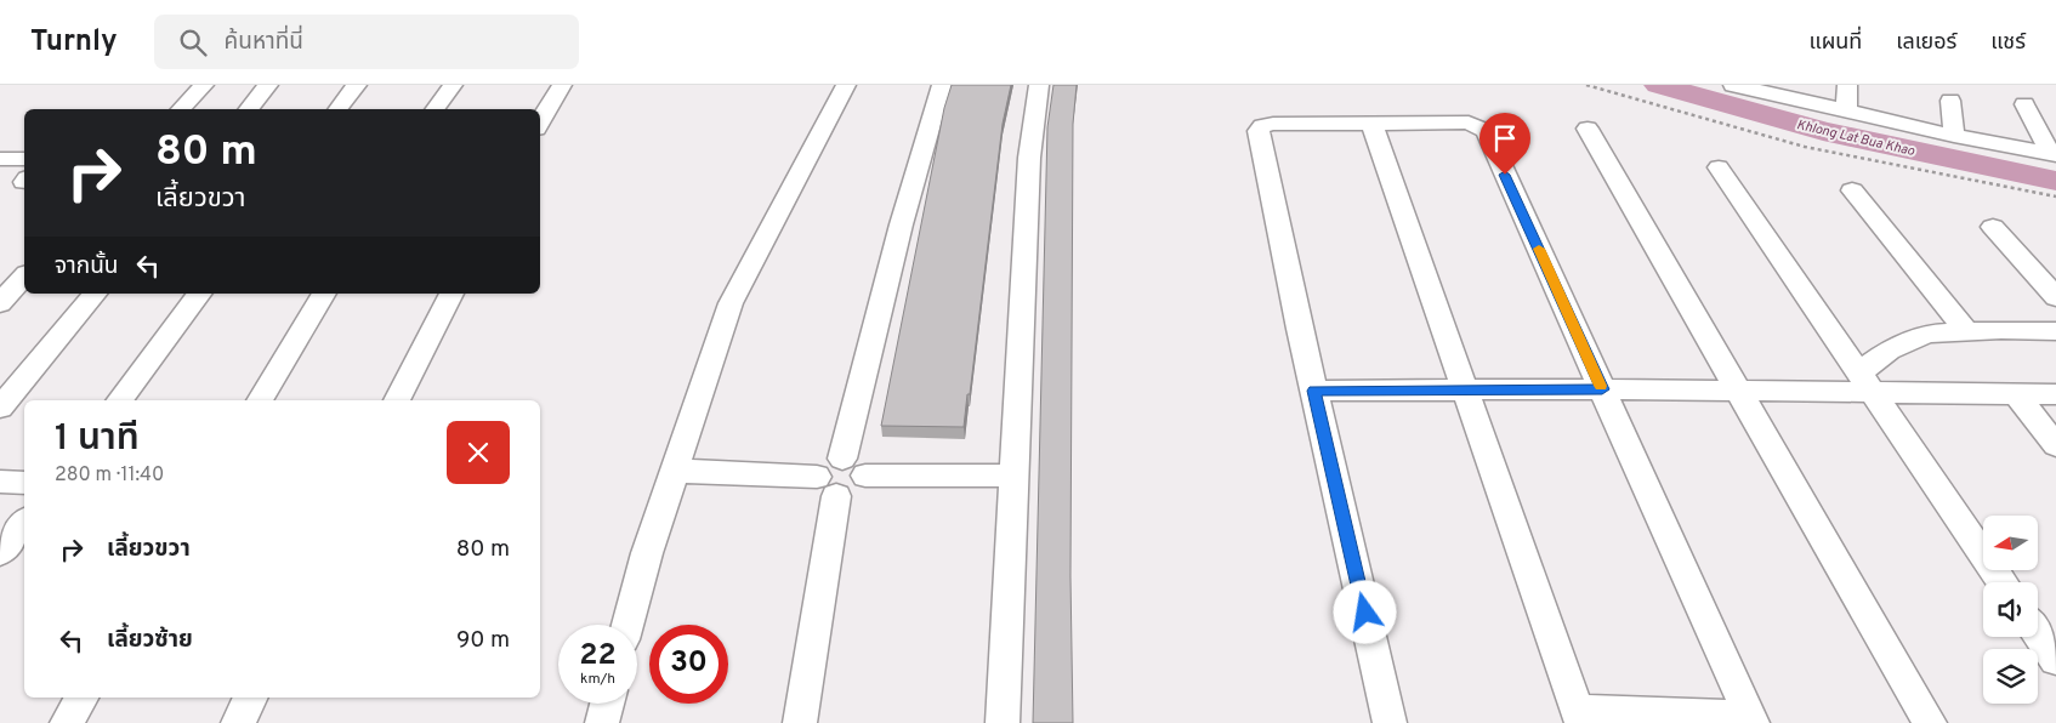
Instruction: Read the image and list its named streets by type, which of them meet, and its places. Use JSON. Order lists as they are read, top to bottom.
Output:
{
  "water": ["Khlong Lat Bua Khao"],
  "north": "left",
  "page": {
    "header": "Turnly",
    "search": "ค้นหาที่นี่",
    "nav": ["แผนที่", "เลเยอร์", "แชร์"],
    "turn": ["80 m", "เลี้ยวขวา"],
    "then": "จากนั้น",
    "heading": ["1 นาที", "280 m · 11:40"],
    "list": [
      {
        "name": "เลี้ยวขวา",
        "value": "80 m"
      },
      {
        "name": "เลี้ยวซ้าย",
        "value": "90 m"
      }
    ],
    "speed": "22 km/h",
    "limit": "30"
  }
}
